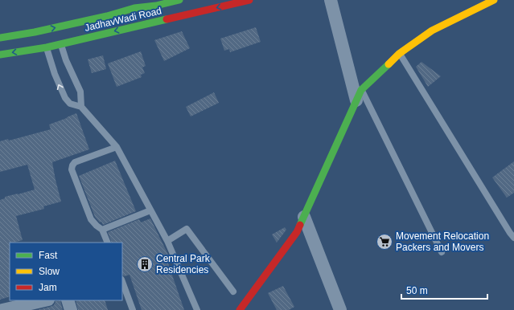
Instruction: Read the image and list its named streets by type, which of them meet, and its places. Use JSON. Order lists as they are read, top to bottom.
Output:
{
  "streets": {
    "street": ["JadhavWadi Road"]
  },
  "places": {
    "supermarket": ["Movement Relocation Packers and Movers"],
    "building": ["Central Park Residencies"]
  },
  "legend": ["Fast", "Slow", "Jam"],
  "scale_bar": "50 m"
}
